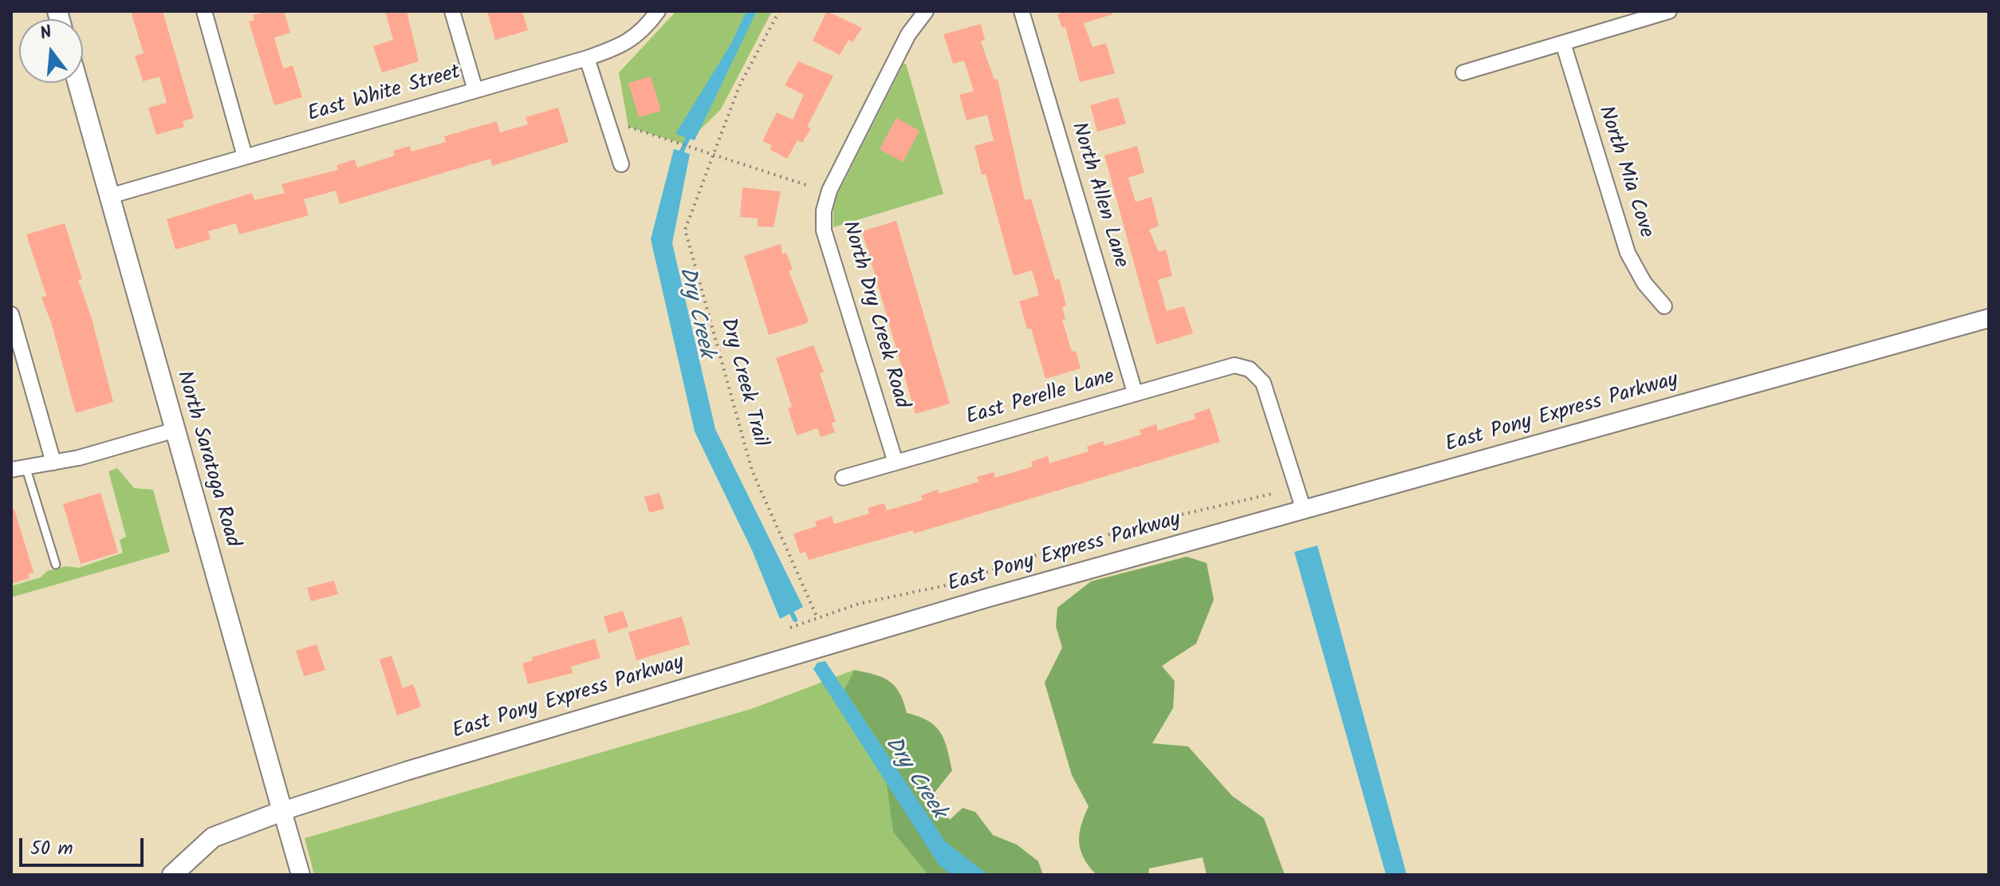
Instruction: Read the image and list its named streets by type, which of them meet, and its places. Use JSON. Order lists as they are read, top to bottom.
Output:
{
  "streets": {
    "main road": ["East Pony Express Parkway", "North Saratoga Road"],
    "street": [
      "East White Street",
      "North Mia Cove",
      "North Allen Lane",
      "North Dry Creek Road",
      "East Perelle Lane"
    ],
    "path": ["Dry Creek Trail"]
  },
  "crossings": [
    ["East White Street", "North Saratoga Road"],
    ["North Allen Lane", "East Perelle Lane"],
    ["North Dry Creek Road", "East Perelle Lane"],
    ["East Perelle Lane", "East Pony Express Parkway"],
    ["East Pony Express Parkway", "North Saratoga Road"]
  ],
  "water": ["Dry Creek"],
  "scale_bar": "50 m",
  "north": "top"
}
